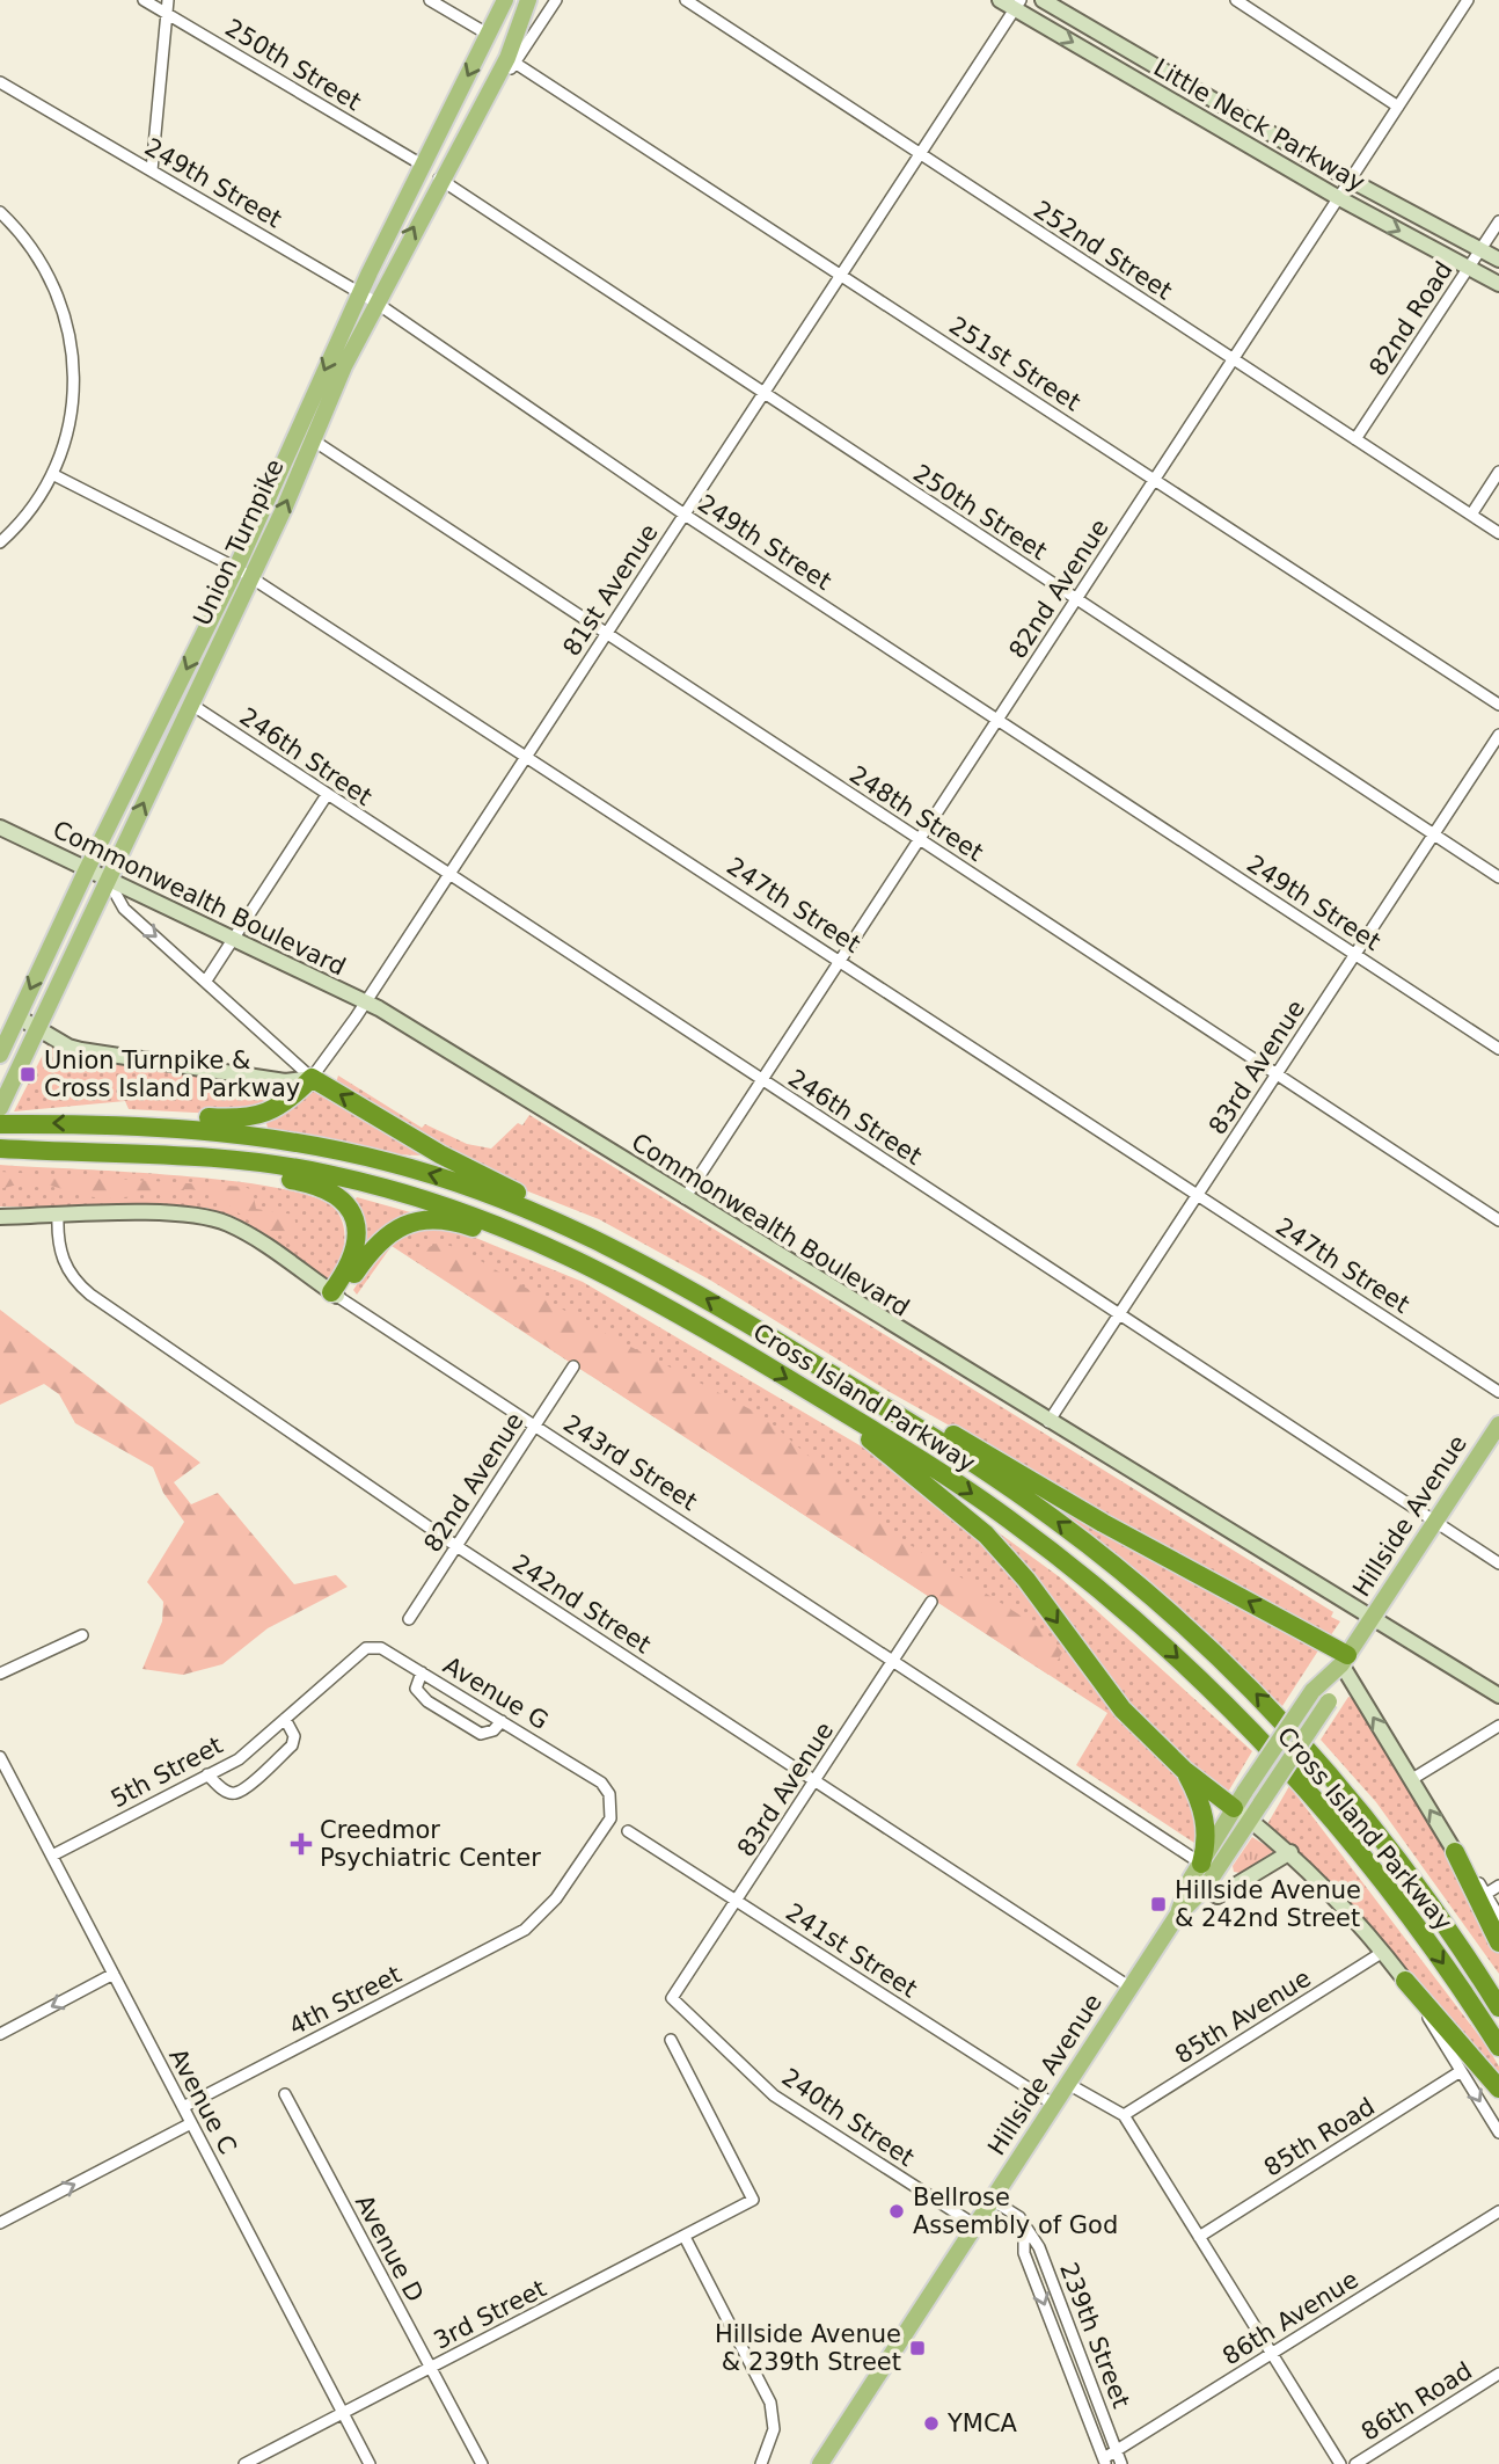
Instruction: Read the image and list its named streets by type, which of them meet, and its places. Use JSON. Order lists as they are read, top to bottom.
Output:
{
  "streets": {
    "highway": ["Cross Island Parkway"],
    "main road": ["Union Turnpike", "Hillside Avenue"],
    "street": [
      "250th Street",
      "Little Neck Parkway",
      "249th Street",
      "252nd Street",
      "82nd Road",
      "251st Street",
      "82nd Avenue",
      "81st Avenue",
      "246th Street",
      "248th Street",
      "Commonwealth Boulevard",
      "247th Street",
      "83rd Avenue",
      "243rd Street",
      "242nd Street",
      "Avenue G",
      "5th Street",
      "241st Street",
      "4th Street",
      "85th Avenue",
      "Avenue C",
      "240th Street",
      "85th Road",
      "Avenue D",
      "3rd Street",
      "86th Avenue",
      "239th Street",
      "86th Road"
    ]
  },
  "crossings": [
    ["250th Street", "Union Turnpike"],
    ["250th Street", "82nd Avenue"],
    ["250th Street", "81st Avenue"],
    ["250th Street", "83rd Avenue"],
    ["Little Neck Parkway", "82nd Road"],
    ["Little Neck Parkway", "82nd Avenue"],
    ["Little Neck Parkway", "81st Avenue"],
    ["249th Street", "Union Turnpike"],
    ["249th Street", "82nd Avenue"],
    ["249th Street", "81st Avenue"],
    ["249th Street", "83rd Avenue"],
    ["252nd Street", "82nd Road"],
    ["252nd Street", "82nd Avenue"],
    ["252nd Street", "81st Avenue"],
    ["251st Street", "Union Turnpike"],
    ["251st Street", "82nd Avenue"],
    ["251st Street", "81st Avenue"],
    ["Union Turnpike", "246th Street"],
    ["Union Turnpike", "248th Street"],
    ["Union Turnpike", "Commonwealth Boulevard"],
    ["Union Turnpike", "247th Street"],
    ["82nd Avenue", "246th Street"],
    ["82nd Avenue", "248th Street"],
    ["82nd Avenue", "Commonwealth Boulevard"],
    ["82nd Avenue", "247th Street"],
    ["82nd Avenue", "243rd Street"],
    ["82nd Avenue", "242nd Street"],
    ["81st Avenue", "246th Street"],
    ["81st Avenue", "248th Street"],
    ["81st Avenue", "Commonwealth Boulevard"],
    ["81st Avenue", "247th Street"],
    ["246th Street", "83rd Avenue"],
    ["246th Street", "Hillside Avenue"],
    ["248th Street", "83rd Avenue"],
    ["Commonwealth Boulevard", "83rd Avenue"],
    ["Commonwealth Boulevard", "Hillside Avenue"],
    ["247th Street", "83rd Avenue"],
    ["83rd Avenue", "243rd Street"],
    ["83rd Avenue", "242nd Street"],
    ["83rd Avenue", "241st Street"],
    ["83rd Avenue", "240th Street"],
    ["Cross Island Parkway", "Hillside Avenue"],
    ["243rd Street", "Hillside Avenue"],
    ["243rd Street", "242nd Street"],
    ["Hillside Avenue", "242nd Street"],
    ["Hillside Avenue", "241st Street"],
    ["Hillside Avenue", "240th Street"],
    ["Hillside Avenue", "239th Street"],
    ["Avenue G", "5th Street"],
    ["Avenue G", "4th Street"],
    ["5th Street", "Avenue C"],
    ["4th Street", "Avenue C"],
    ["Avenue C", "3rd Street"],
    ["Avenue D", "3rd Street"],
    ["86th Avenue", "239th Street"]
  ],
  "places": {
    "transit": ["Union Turnpike & Cross Island Parkway", "Hillside Avenue & 242nd Street", "Hillside Avenue & 239th Street"],
    "health": ["Creedmor Psychiatric Center"],
    "other": ["Bellrose Assembly of God", "YMCA"]
  }
}
